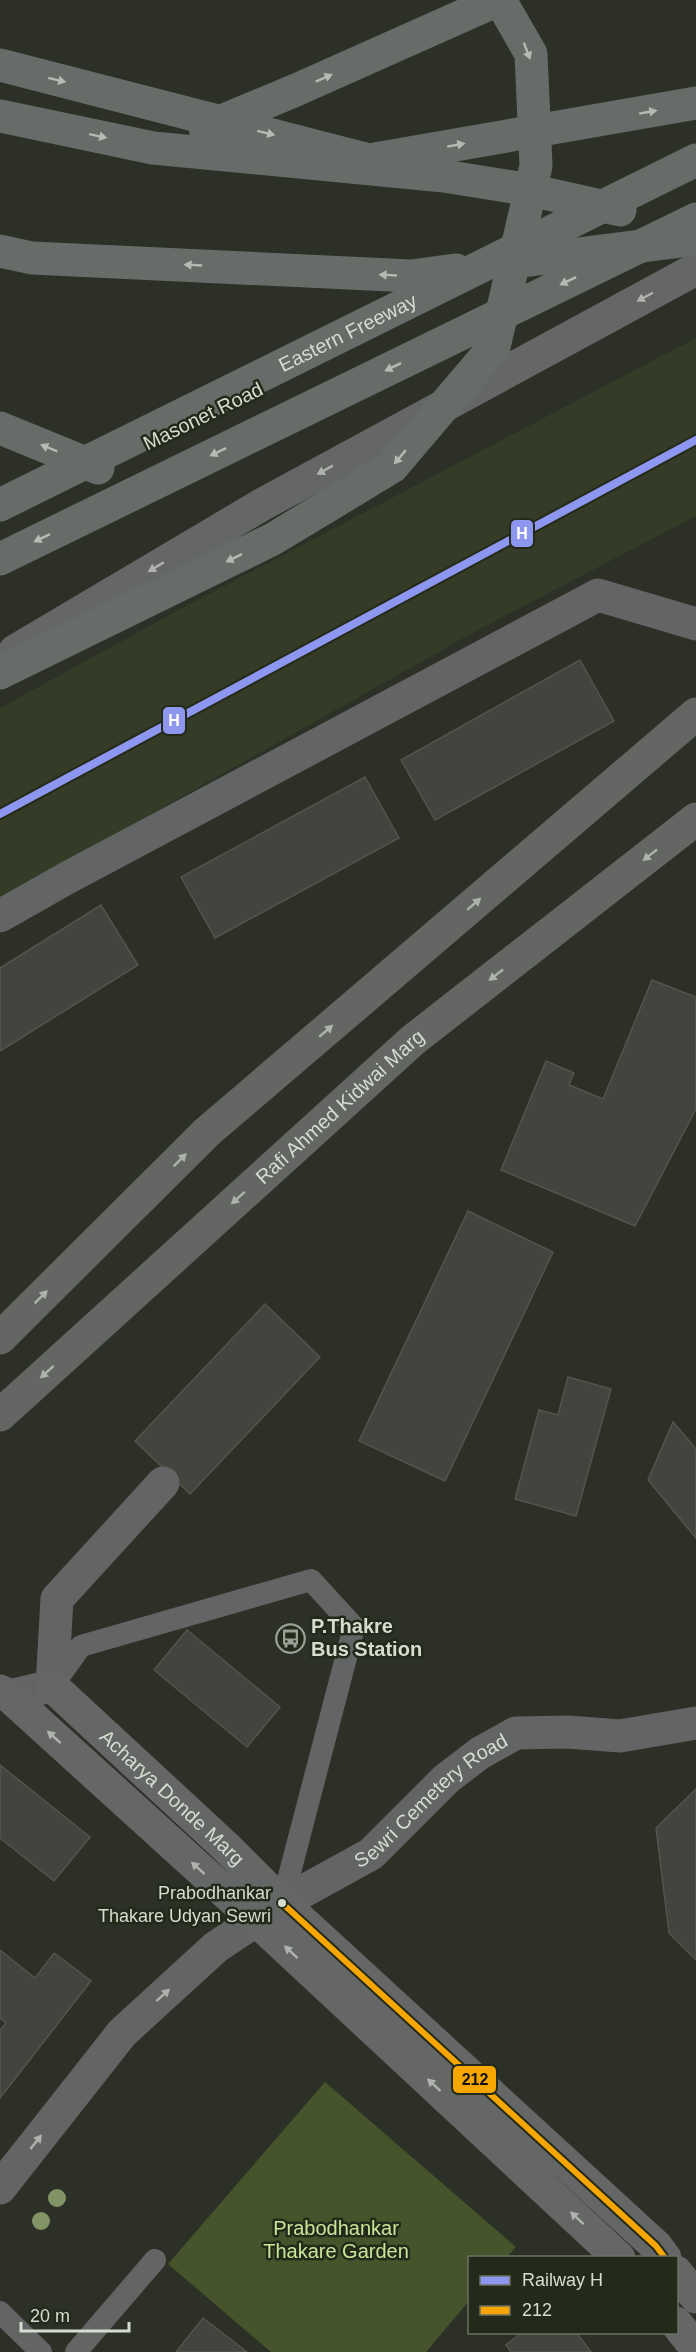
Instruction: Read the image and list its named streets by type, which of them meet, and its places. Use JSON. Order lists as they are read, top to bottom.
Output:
{
  "streets": {
    "highway": ["Eastern Freeway"],
    "main road": ["Rafi Ahmed Kidwai Marg"],
    "street": ["Masonet Road", "Acharya Donde Marg", "Sewri Cemetery Road"]
  },
  "crossings": [
    ["Acharya Donde Marg", "Sewri Cemetery Road"]
  ],
  "one_way": ["Sewri Cemetery Road"],
  "parks": ["Prabodhankar Thakare Garden"],
  "places": {
    "bus stop": ["P.Thakre Bus Station"],
    "other": ["Prabodhankar Thakare Udyan Sewri"]
  },
  "lines": ["rail line H", "transit line 212"],
  "legend": ["Railway H", "212"],
  "scale_bar": "20 m"
}
